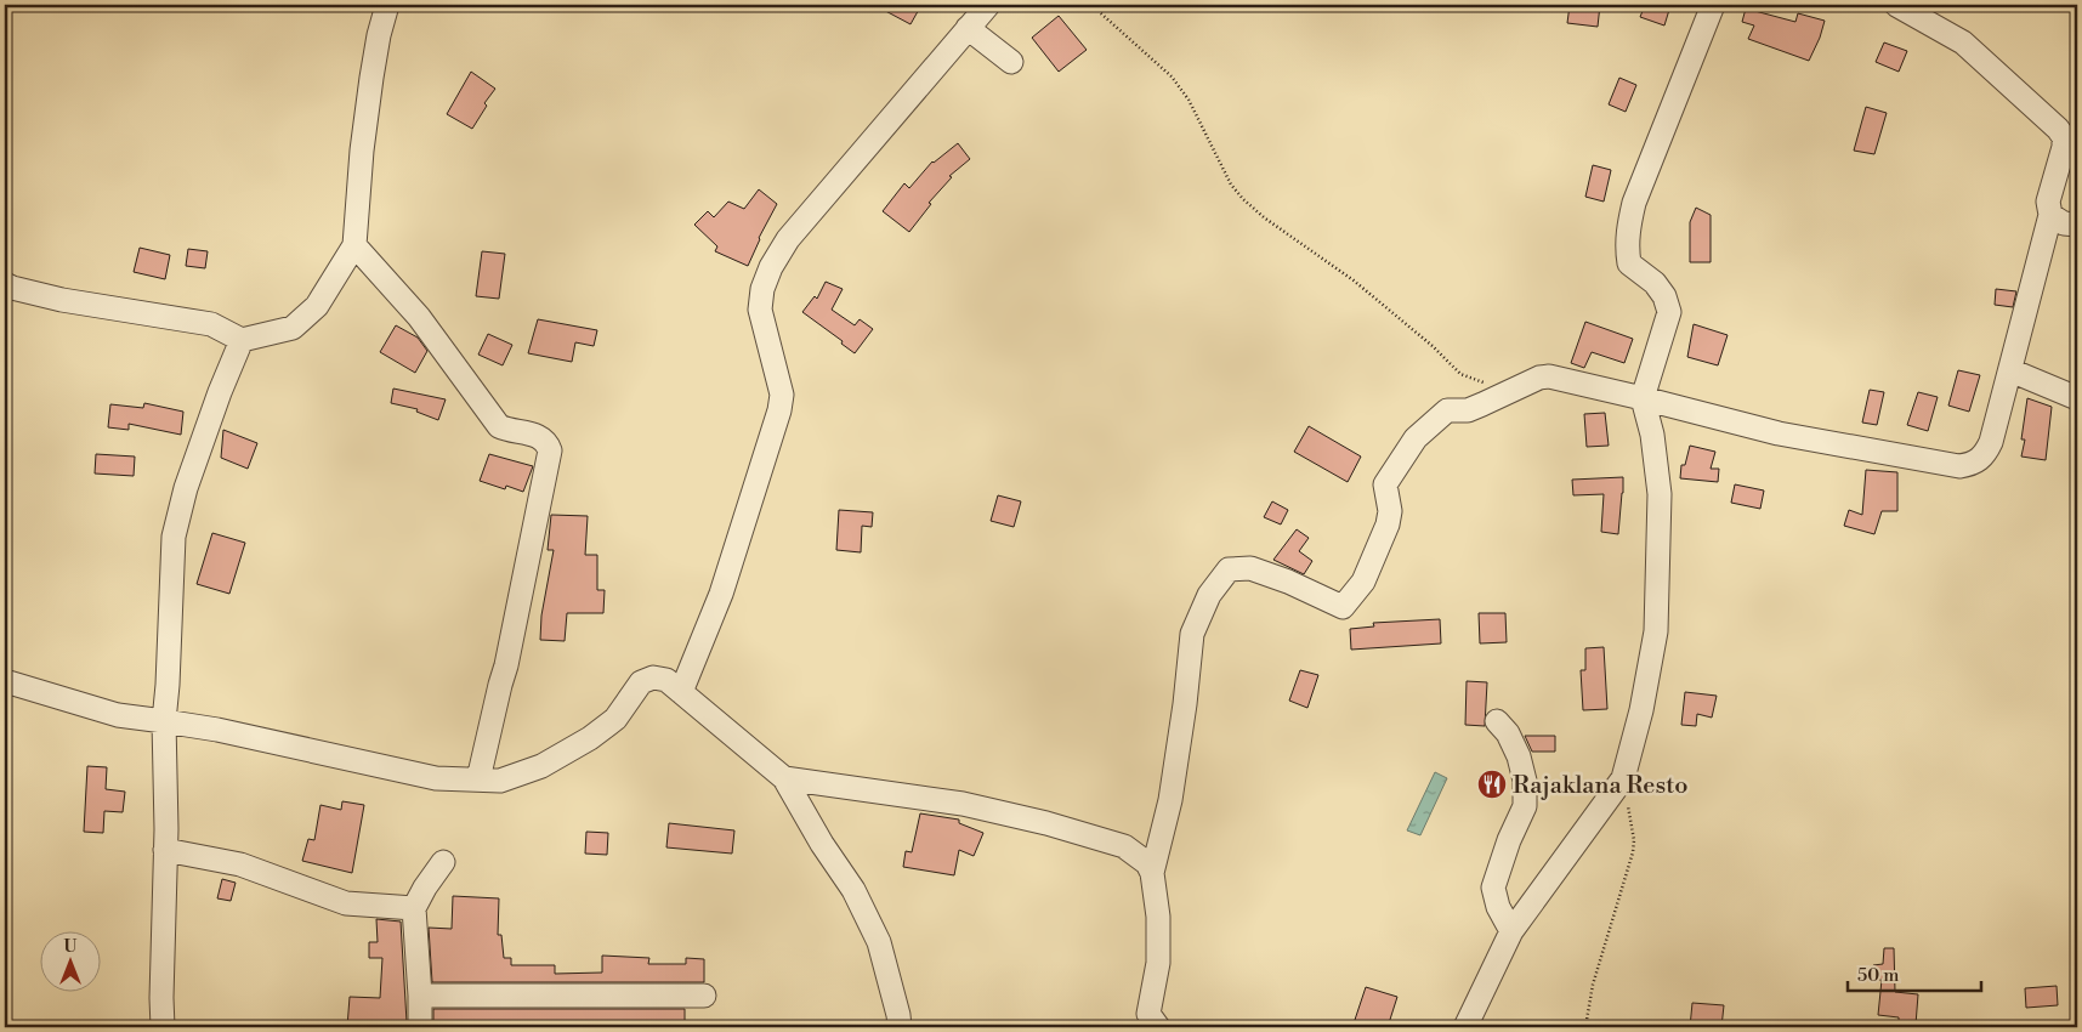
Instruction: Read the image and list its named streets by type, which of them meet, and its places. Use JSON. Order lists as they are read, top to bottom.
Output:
{
  "places": {
    "restaurant": ["Rajaklana Resto"]
  },
  "scale_bar": "50 m",
  "north": "top"
}
